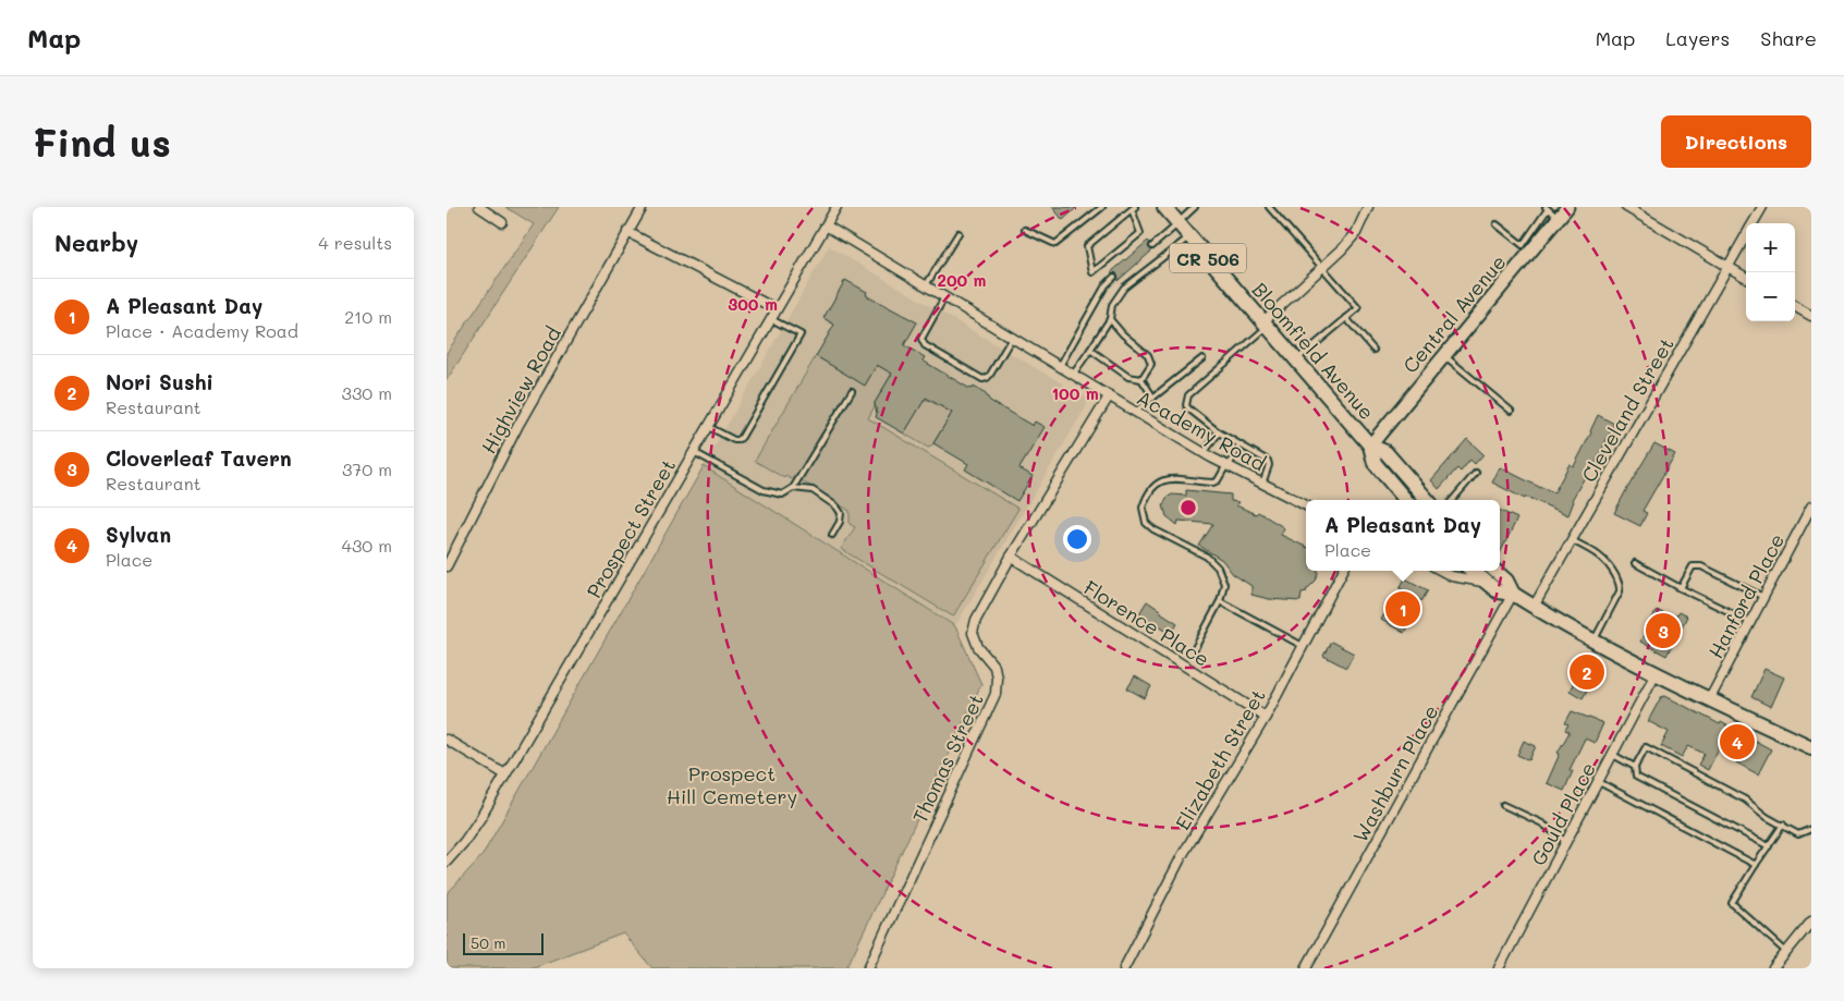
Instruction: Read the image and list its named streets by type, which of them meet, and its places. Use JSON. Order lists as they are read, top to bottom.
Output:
{
  "streets": {
    "main road": ["CR 506", "Central Avenue", "Bloomfield Avenue"],
    "street": [
      "Highview Road",
      "Cleveland Street",
      "Academy Road",
      "Prospect Street",
      "Hanford Place",
      "Florence Place",
      "Thomas Street",
      "Elizabeth Street",
      "Washburn Place",
      "Gould Place"
    ]
  },
  "crossings": [
    ["Central Avenue", "Bloomfield Avenue"],
    ["Academy Road", "Prospect Street"],
    ["Academy Road", "Thomas Street"],
    ["Florence Place", "Thomas Street"],
    ["Florence Place", "Elizabeth Street"]
  ],
  "parks": ["Prospect Hill Cemetery"],
  "scale_bar": "50 m",
  "page": {
    "header": "Map",
    "nav": ["Map", "Layers", "Share"],
    "buttons": "Directions",
    "title": "Find us",
    "heading": ["Nearby", "4 results"],
    "map_buttons": ["+", "−"],
    "list": [
      {
        "mark": "1",
        "name": "A Pleasant Day",
        "note": "Place · Academy Road",
        "value": "210 m"
      },
      {
        "mark": "2",
        "name": "Nori Sushi",
        "note": "Restaurant",
        "value": "330 m"
      },
      {
        "mark": "3",
        "name": "Cloverleaf Tavern",
        "note": "Restaurant",
        "value": "370 m"
      },
      {
        "mark": "4",
        "name": "Sylvan",
        "note": "Place",
        "value": "430 m"
      }
    ],
    "popup": ["A Pleasant Day", "Place"],
    "pins": [
      "1",
      "3",
      "2",
      "4"
    ],
    "scale": "50 m"
  },
  "rings": ["200 m", "300 m", "100 m"]
}
